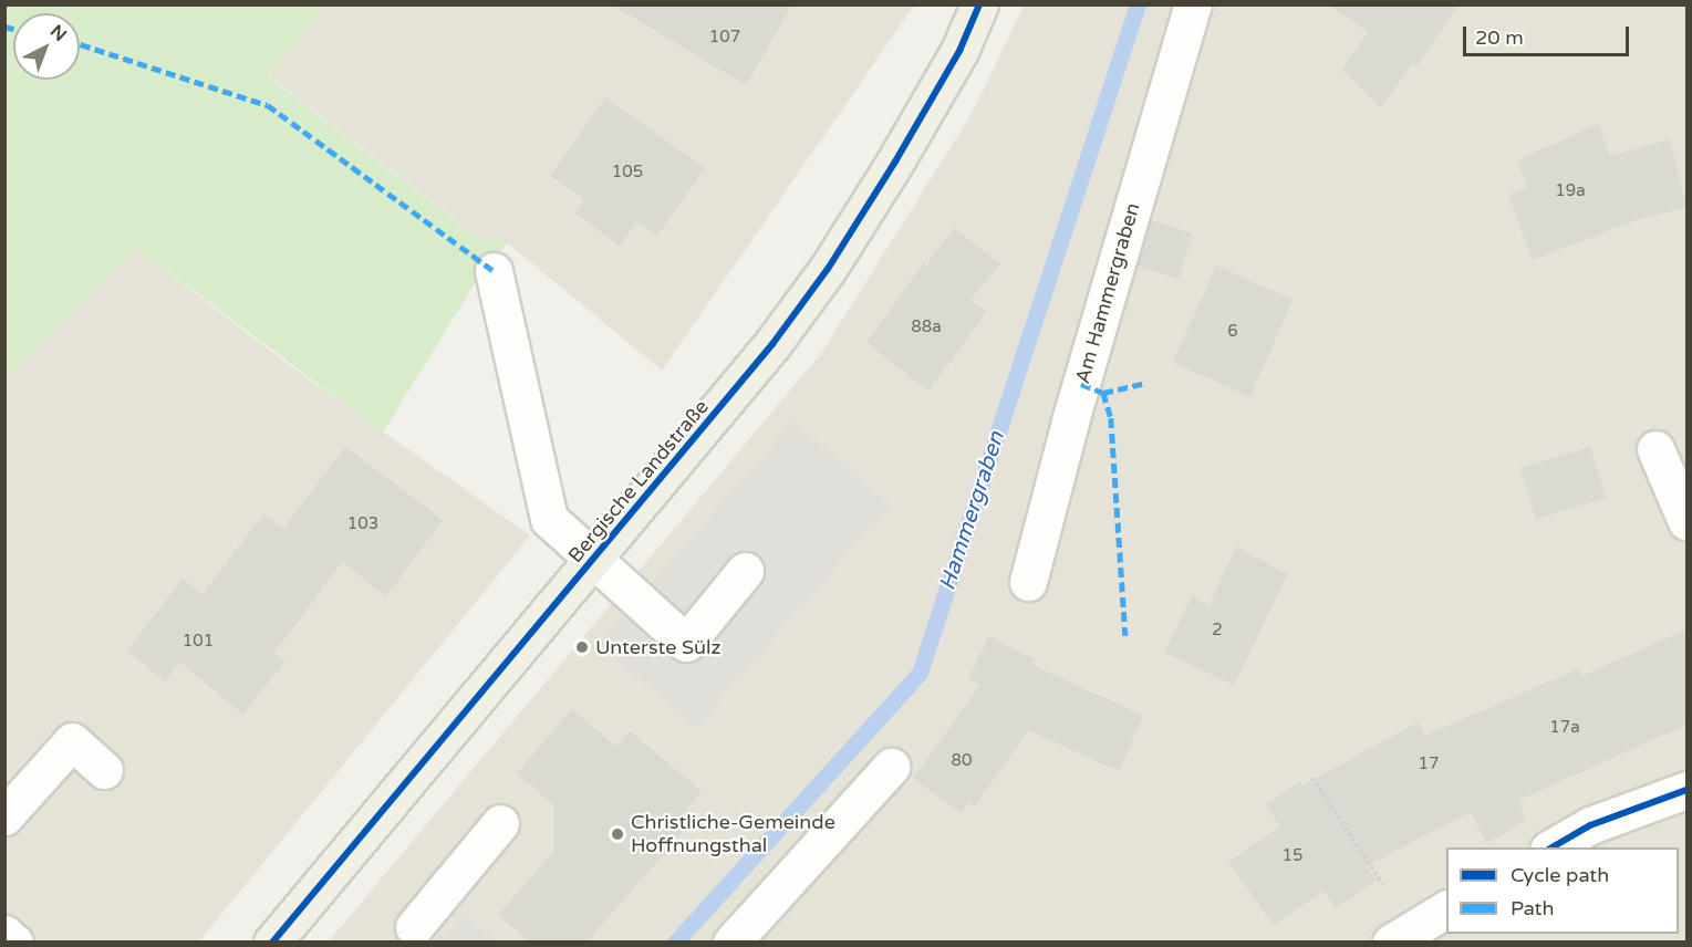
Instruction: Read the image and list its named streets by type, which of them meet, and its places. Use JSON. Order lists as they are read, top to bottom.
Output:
{
  "streets": {
    "main road": ["Bergische Landstraße"],
    "street": ["Am Hammergraben"]
  },
  "water": ["Hammergraben"],
  "places": ["Unterste Sülz", "Christliche-Gemeinde Hoffnungsthal"],
  "house_numbers": [
    "107",
    "105",
    "19a",
    "88a",
    "6",
    "103",
    "2",
    "101",
    "17a",
    "80",
    "17",
    "15"
  ],
  "legend": ["Cycle path", "Path"],
  "scale_bar": "20 m",
  "north": "top right"
}
